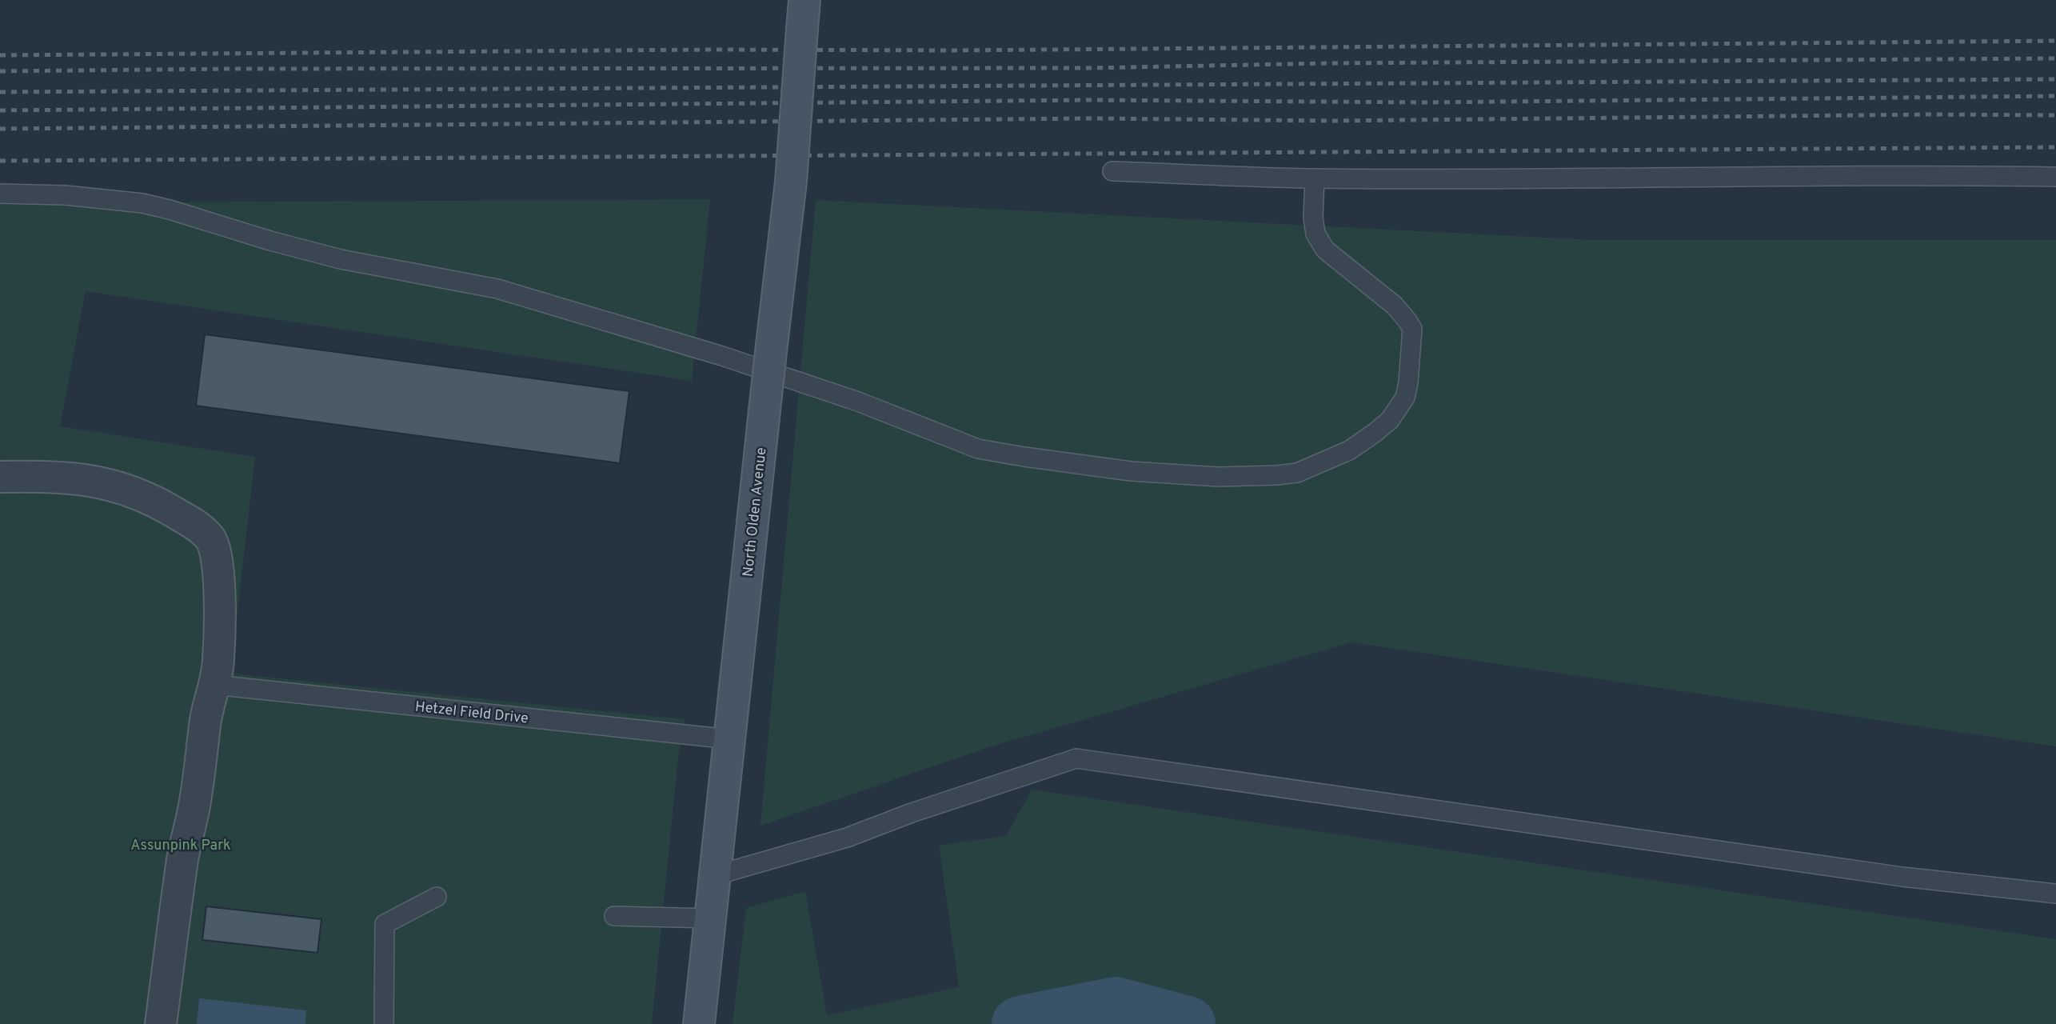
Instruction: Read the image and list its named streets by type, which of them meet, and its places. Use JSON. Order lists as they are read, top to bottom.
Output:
{
  "streets": {
    "main road": ["North Olden Avenue"],
    "lane": ["Hetzel Field Drive"]
  },
  "crossings": [
    ["North Olden Avenue", "Hetzel Field Drive"]
  ],
  "parks": ["Assunpink Park"]
}
